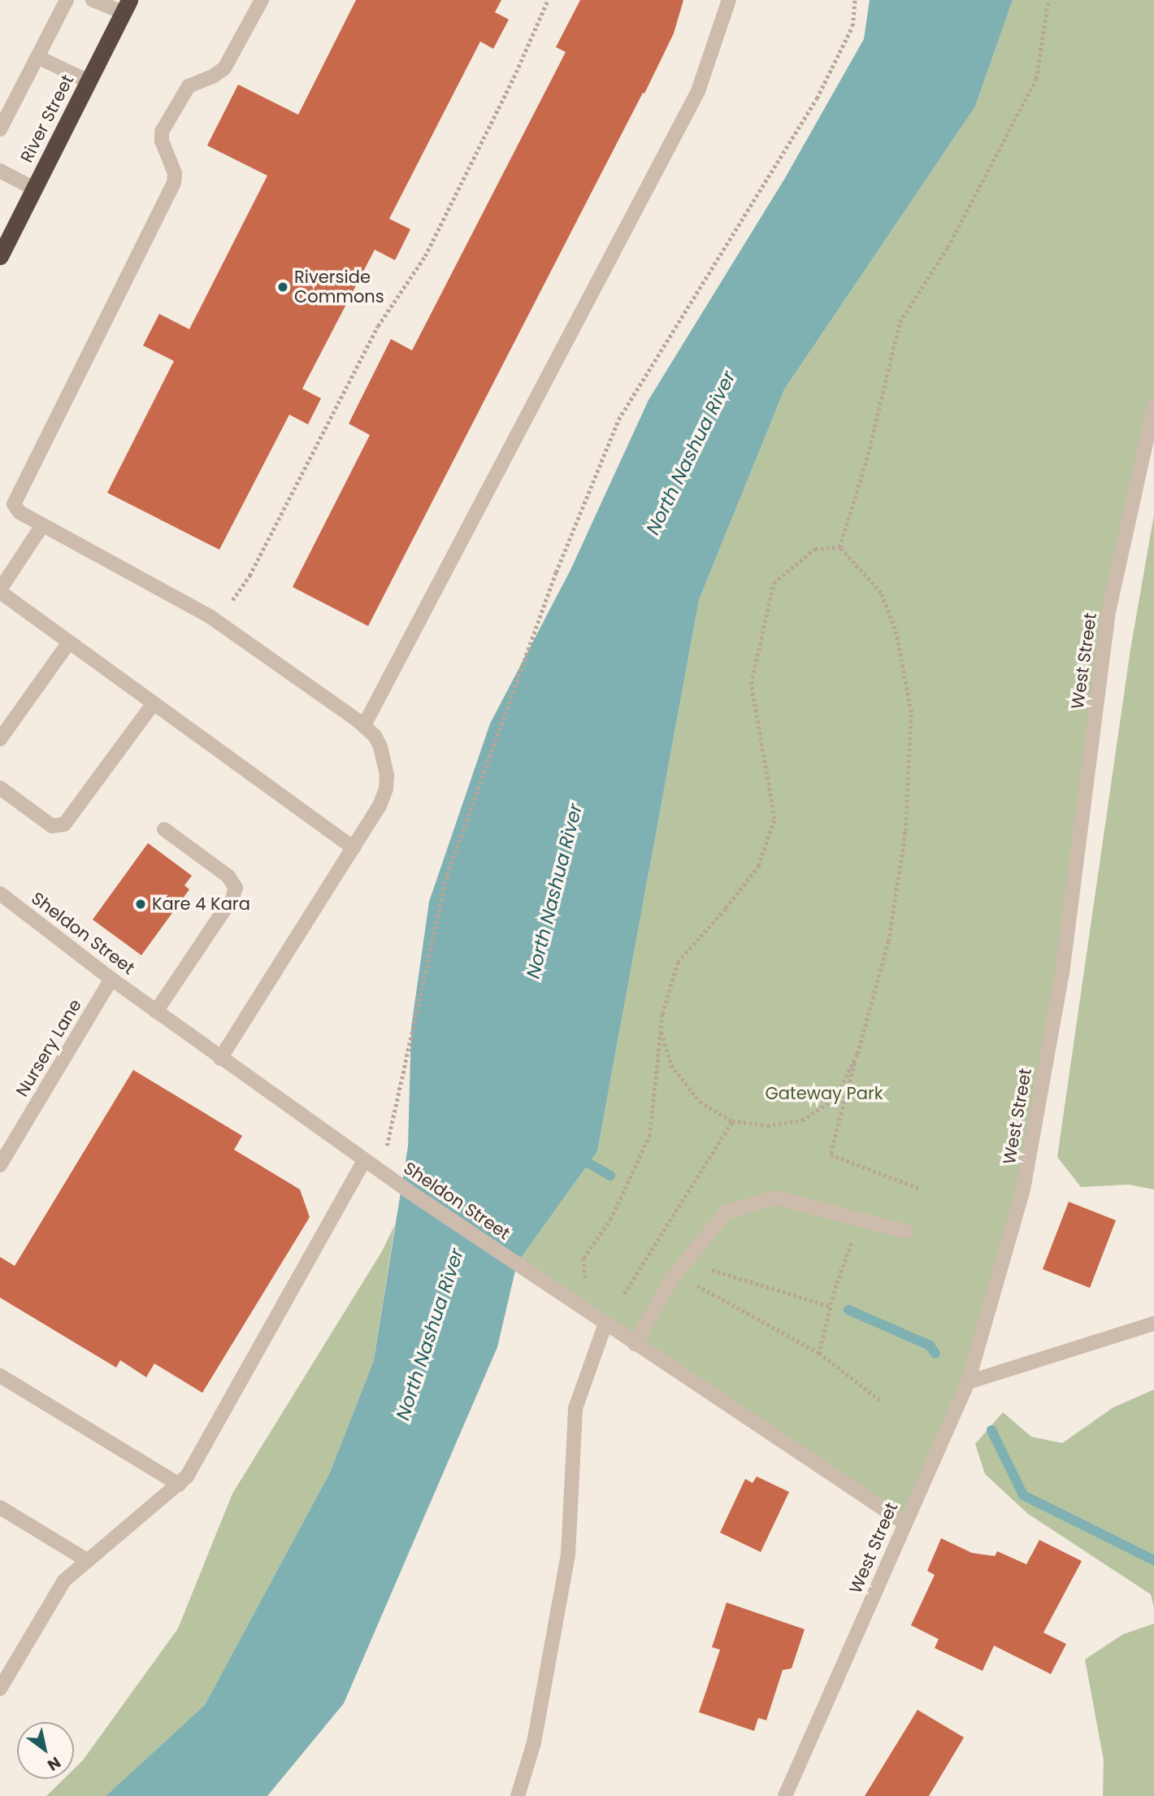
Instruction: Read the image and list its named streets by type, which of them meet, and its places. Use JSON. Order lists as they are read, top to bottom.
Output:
{
  "streets": {
    "highway": ["River Street"],
    "street": ["West Street", "Sheldon Street", "Nursery Lane"]
  },
  "crossings": [
    ["West Street", "Sheldon Street"],
    ["Sheldon Street", "Nursery Lane"]
  ],
  "water": ["North Nashua River"],
  "parks": ["Gateway Park"],
  "places": ["Riverside Commons", "Kare 4 Kara"],
  "north": "bottom right"
}
